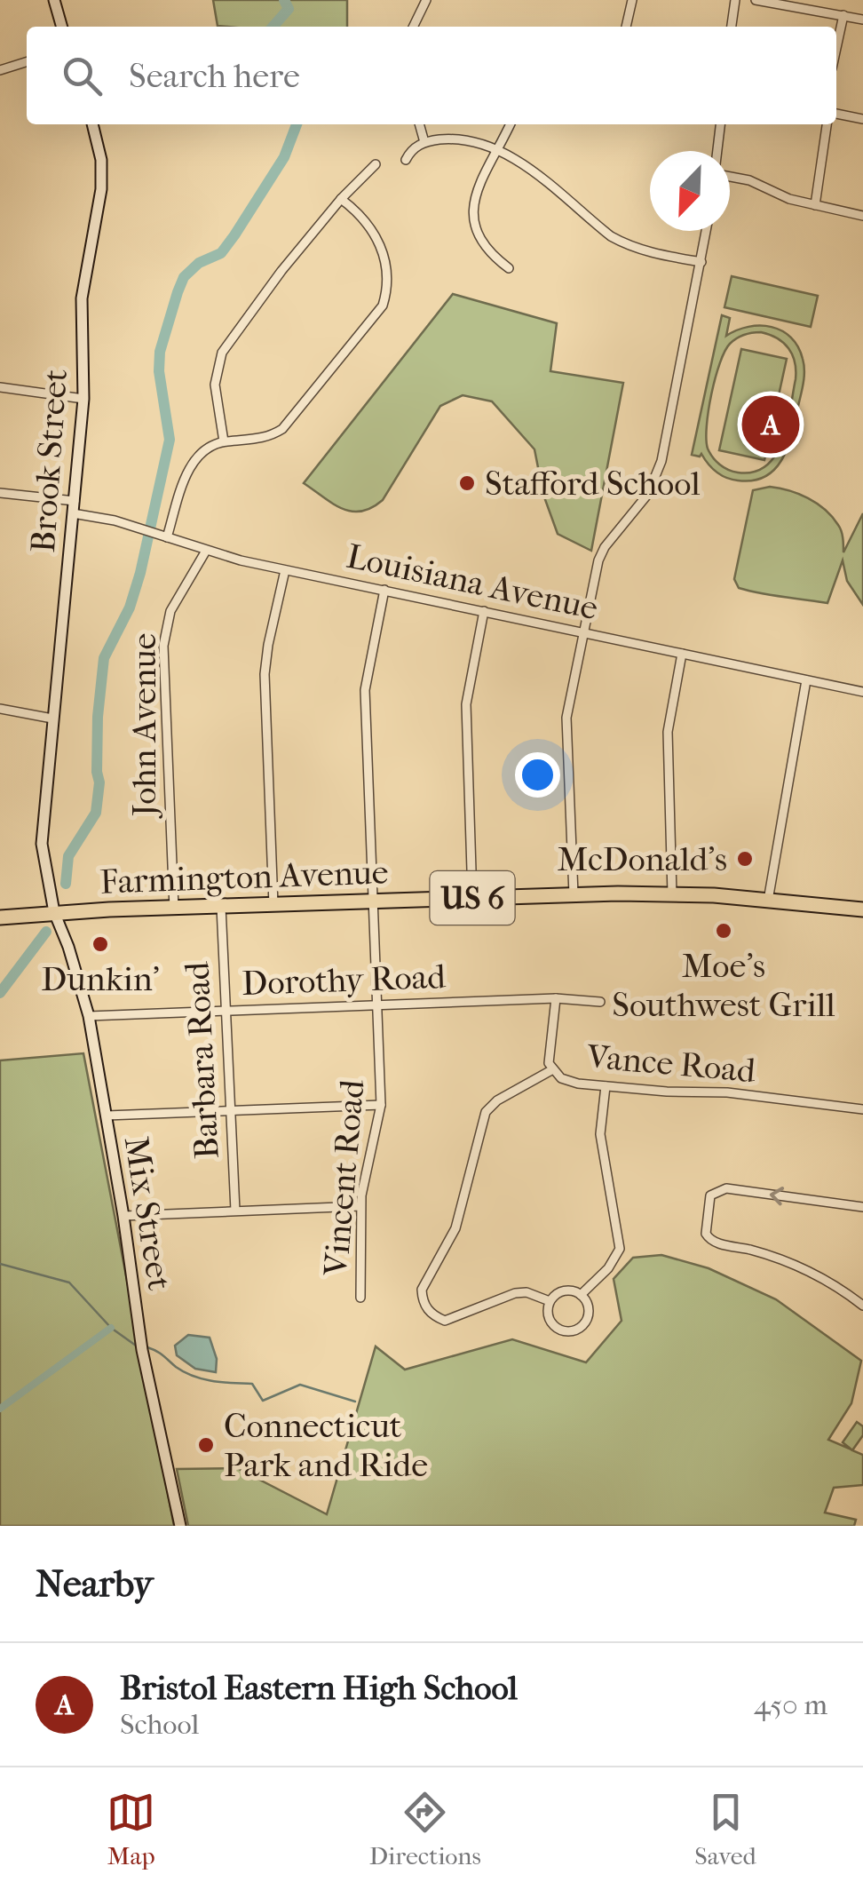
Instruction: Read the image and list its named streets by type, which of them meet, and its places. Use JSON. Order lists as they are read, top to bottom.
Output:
{
  "streets": {
    "highway": ["Farmington Avenue", "US 6"],
    "street": [
      "Brook Street",
      "Louisiana Avenue",
      "John Avenue",
      "Dorothy Road",
      "Barbara Road",
      "Vance Road",
      "Vincent Road",
      "Mix Street"
    ]
  },
  "crossings": [
    ["Brook Street", "Louisiana Avenue"],
    ["Brook Street", "Farmington Avenue"],
    ["Brook Street", "Mix Street"],
    ["Louisiana Avenue", "John Avenue"],
    ["Louisiana Avenue", "Vincent Road"],
    ["John Avenue", "Farmington Avenue"],
    ["Farmington Avenue", "Barbara Road"],
    ["Farmington Avenue", "Vincent Road"],
    ["Farmington Avenue", "Mix Street"],
    ["Dorothy Road", "Barbara Road"],
    ["Dorothy Road", "Vance Road"],
    ["Dorothy Road", "Vincent Road"],
    ["Dorothy Road", "Mix Street"]
  ],
  "places": [
    "Stafford School",
    "McDonald's",
    "Moe's Southwest Grill",
    "Dunkin'",
    "Connecticut Park and Ride"
  ],
  "north": "bottom left",
  "page": {
    "search": "Search here",
    "pins": "A",
    "heading": "Nearby",
    "list": [
      {
        "mark": "A",
        "name": "Bristol Eastern High School",
        "note": "School",
        "value": "450 m"
      }
    ],
    "nav": ["Map", "Directions", "Saved"]
  }
}
